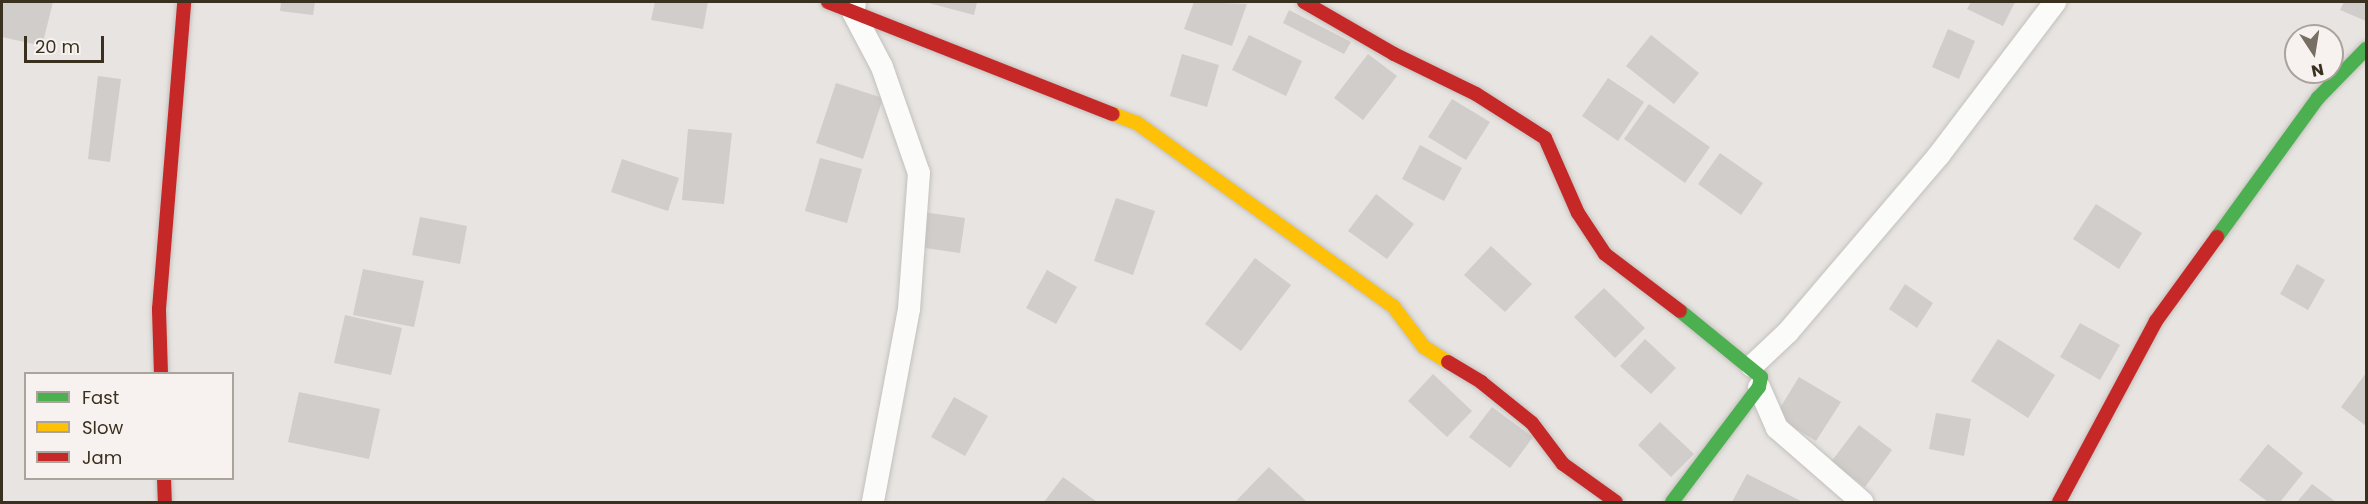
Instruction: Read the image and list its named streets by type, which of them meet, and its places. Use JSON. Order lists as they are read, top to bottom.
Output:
{
  "legend": ["Fast", "Slow", "Jam"],
  "scale_bar": "20 m",
  "north": "bottom"
}
